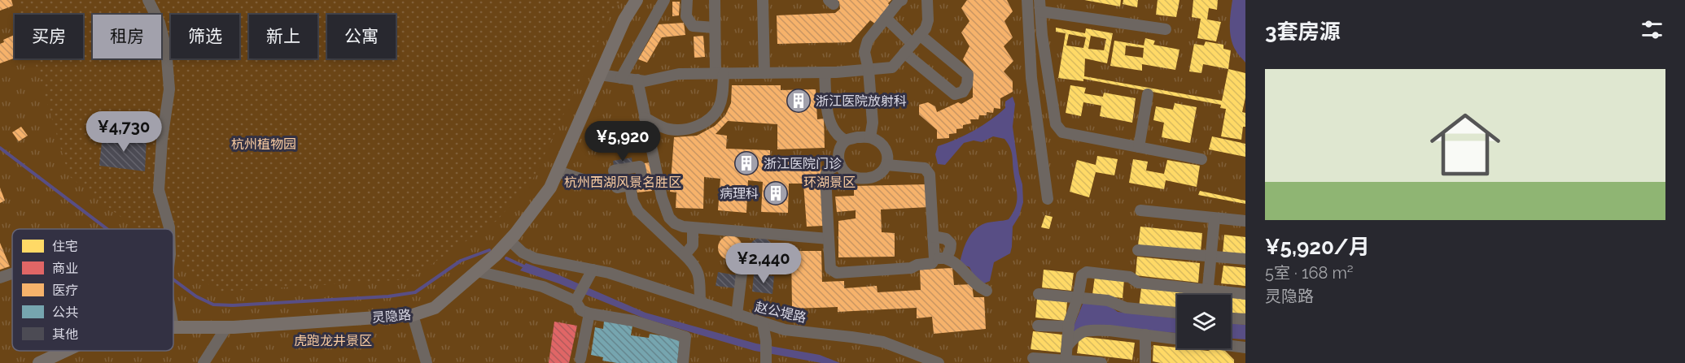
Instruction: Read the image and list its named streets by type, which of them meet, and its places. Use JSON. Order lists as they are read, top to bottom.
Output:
{
  "streets": {
    "main road": ["灵隐路"],
    "street": ["赵公堤路"]
  },
  "crossings": [
    ["赵公堤路", "灵隐路"]
  ],
  "parks": [
    "杭州植物园",
    "杭州西湖风景名胜区",
    "环湖景区",
    "虎跑龙井景区"
  ],
  "places": {
    "building": ["浙江医院放射科", "浙江医院门诊", "病理科"]
  },
  "legend": [
    "住宅",
    "商业",
    "医疗",
    "公共",
    "其他"
  ],
  "page": {
    "heading": "3套房源",
    "chip": [
      "买房",
      "租房",
      "筛选",
      "新上",
      "公寓"
    ],
    "list": [
      {
        "name": "¥5,920/月",
        "note": "5室 · 168 m² · 灵隐路"
      }
    ],
    "price": ["¥4,730", "¥5,920", "¥2,440"]
  }
}
